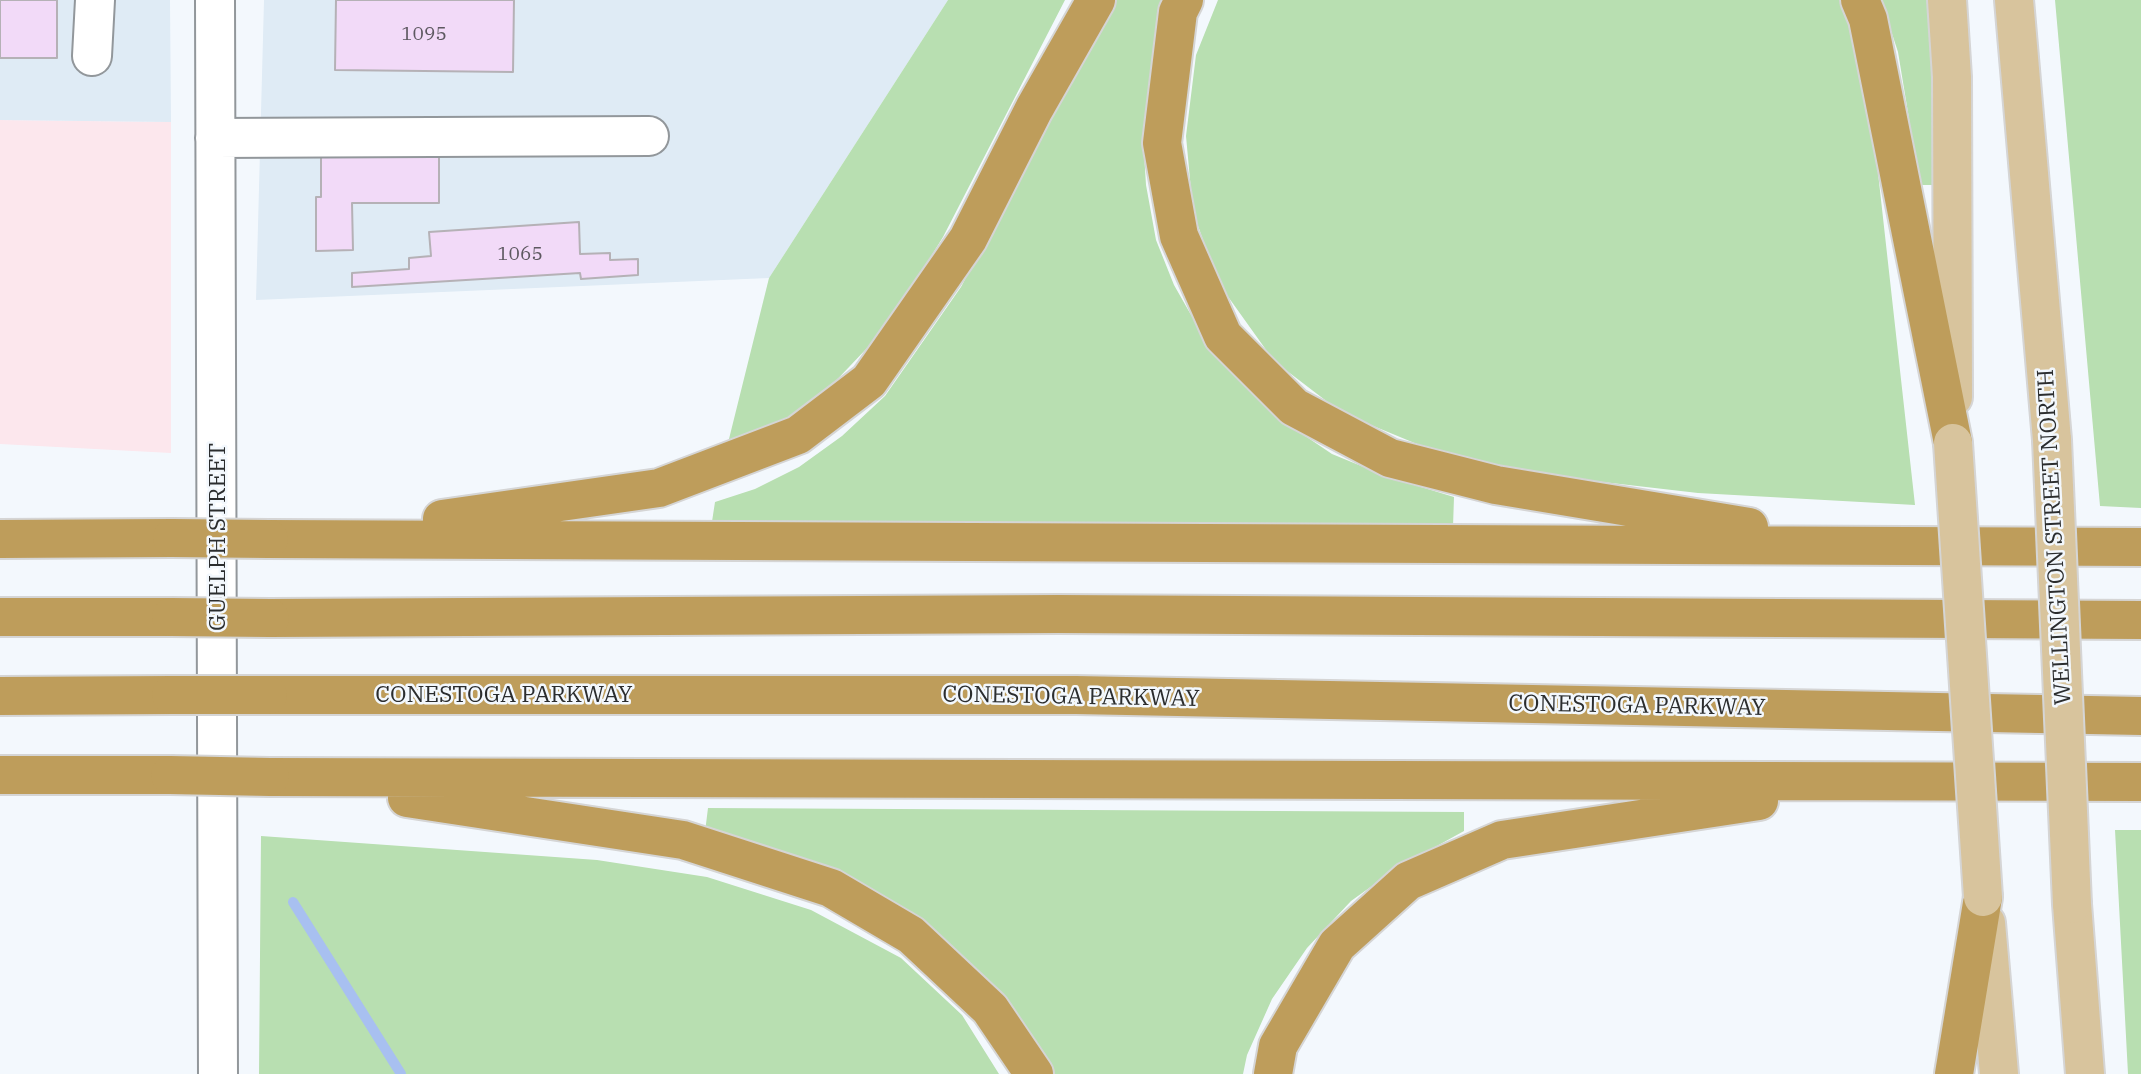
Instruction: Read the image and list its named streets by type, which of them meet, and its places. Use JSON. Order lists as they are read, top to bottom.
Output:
{
  "streets": {
    "highway": ["CONESTOGA PARKWAY"],
    "main road": ["WELLINGTON STREET NORTH"],
    "street": ["GUELPH STREET"]
  },
  "house_numbers": ["1095", "1065"]
}
